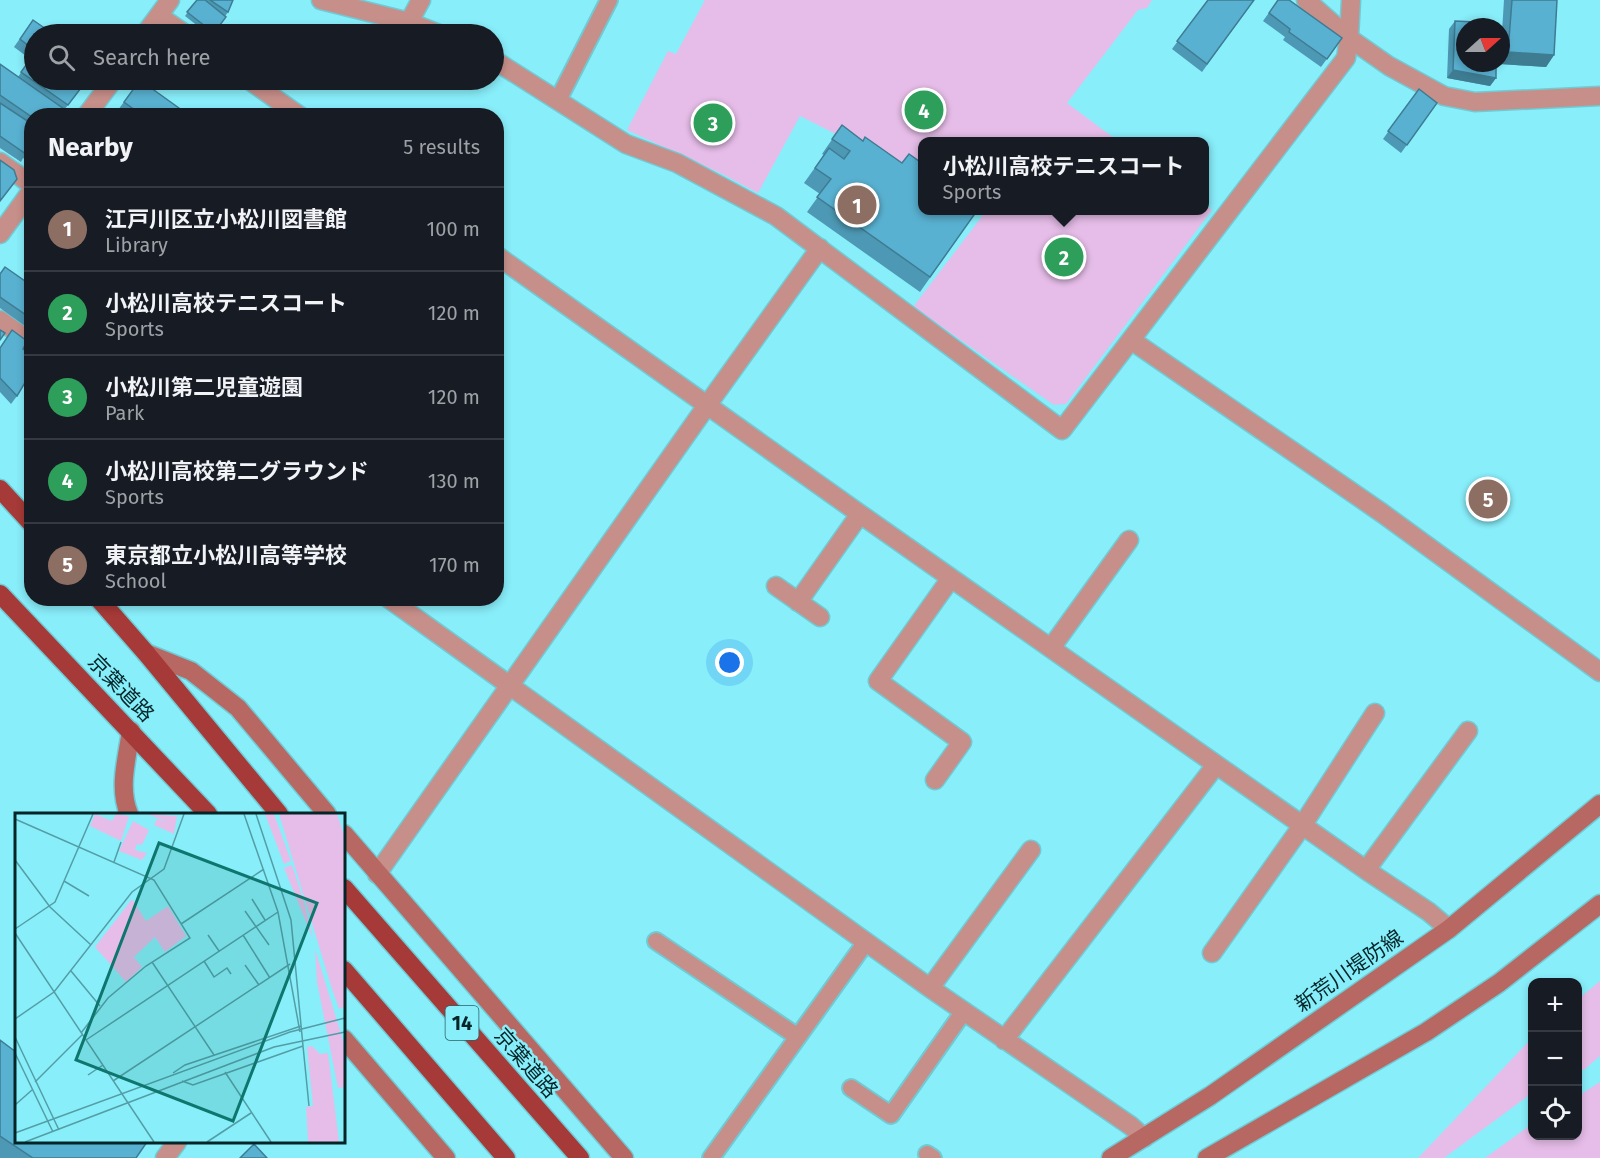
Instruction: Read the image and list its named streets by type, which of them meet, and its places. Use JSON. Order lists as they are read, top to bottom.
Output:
{
  "streets": {
    "highway": ["京葉道路", "14"],
    "main road": ["新荒川堤防線"]
  },
  "north": "right",
  "page": {
    "search": "Search here",
    "pins": [
      "4",
      "3",
      "1",
      "2",
      "5"
    ],
    "heading": ["Nearby", "5 results"],
    "popup": ["小松川高校テニスコート", "Sports"],
    "list": [
      {
        "mark": "1",
        "name": "江戸川区立小松川図書館",
        "note": "Library",
        "value": "100 m"
      },
      {
        "mark": "2",
        "name": "小松川高校テニスコート",
        "note": "Sports",
        "value": "120 m"
      },
      {
        "mark": "3",
        "name": "小松川第二児童遊園",
        "note": "Park",
        "value": "120 m"
      },
      {
        "mark": "4",
        "name": "小松川高校第二グラウンド",
        "note": "Sports",
        "value": "130 m"
      },
      {
        "mark": "5",
        "name": "東京都立小松川高等学校",
        "note": "School",
        "value": "170 m"
      }
    ],
    "map_buttons": ["+", "−"]
  }
}
